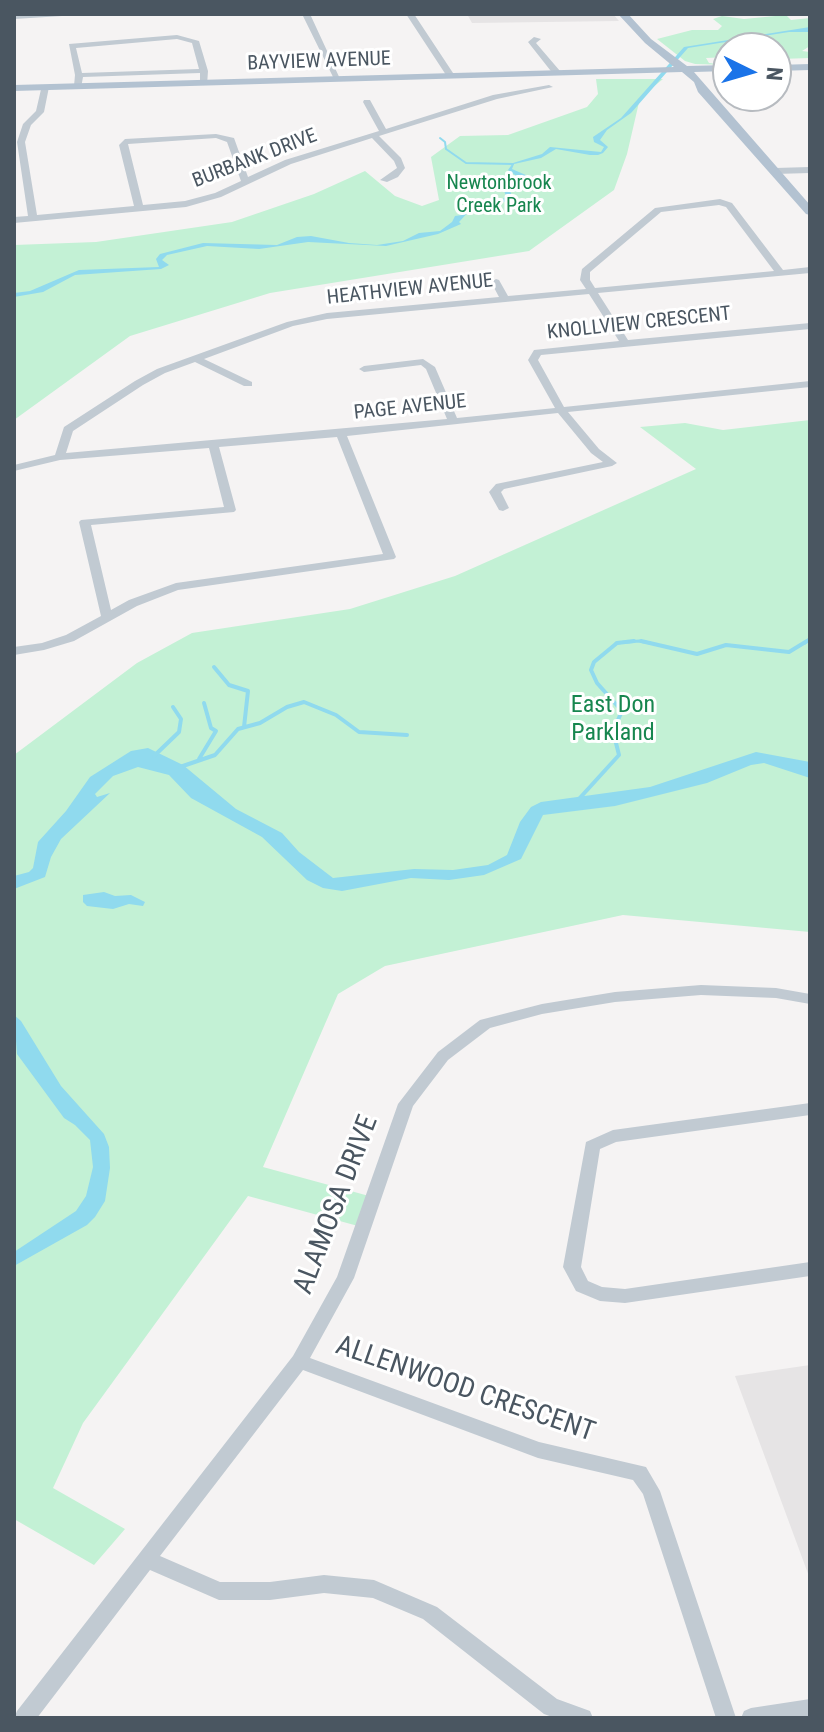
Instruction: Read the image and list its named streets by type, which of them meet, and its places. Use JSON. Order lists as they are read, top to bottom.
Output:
{
  "streets": {
    "main road": ["BAYVIEW AVENUE"],
    "street": [
      "BURBANK DRIVE",
      "HEATHVIEW AVENUE",
      "KNOLLVIEW CRESCENT",
      "PAGE AVENUE",
      "ALAMOSA DRIVE",
      "ALLENWOOD CRESCENT"
    ]
  },
  "crossings": [
    ["HEATHVIEW AVENUE", "PAGE AVENUE"],
    ["KNOLLVIEW CRESCENT", "PAGE AVENUE"],
    ["ALAMOSA DRIVE", "ALLENWOOD CRESCENT"]
  ],
  "parks": ["Newtonbrook Creek Park", "East Don Parkland"],
  "north": "right"
}
